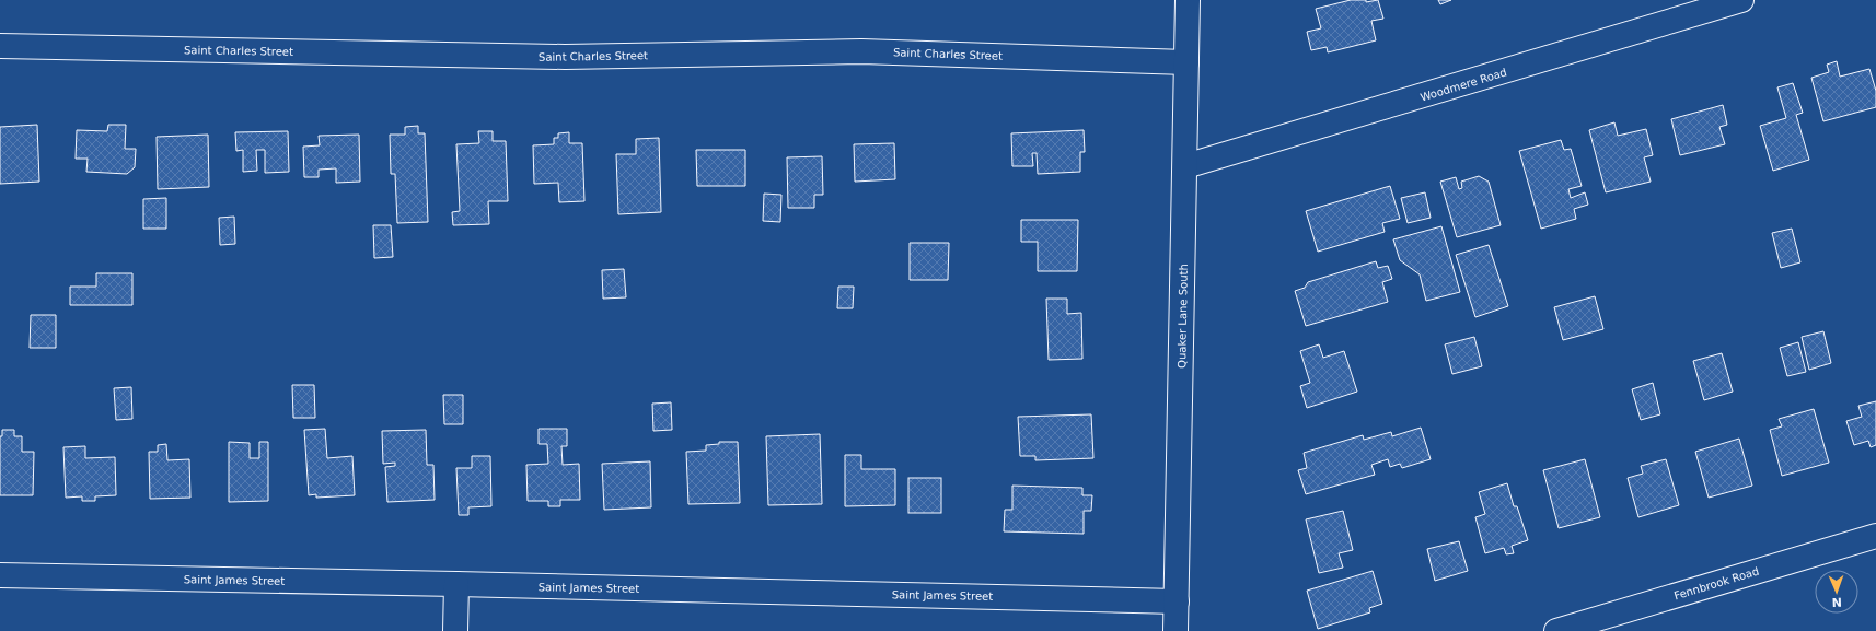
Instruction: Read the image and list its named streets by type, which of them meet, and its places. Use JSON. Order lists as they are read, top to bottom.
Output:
{
  "streets": {
    "street": [
      "Saint Charles Street",
      "Woodmere Road",
      "Quaker Lane South",
      "Saint James Street",
      "Fennbrook Road"
    ]
  },
  "crossings": [
    ["Saint Charles Street", "Quaker Lane South"],
    ["Woodmere Road", "Quaker Lane South"],
    ["Quaker Lane South", "Saint James Street"]
  ],
  "north": "bottom"
}
